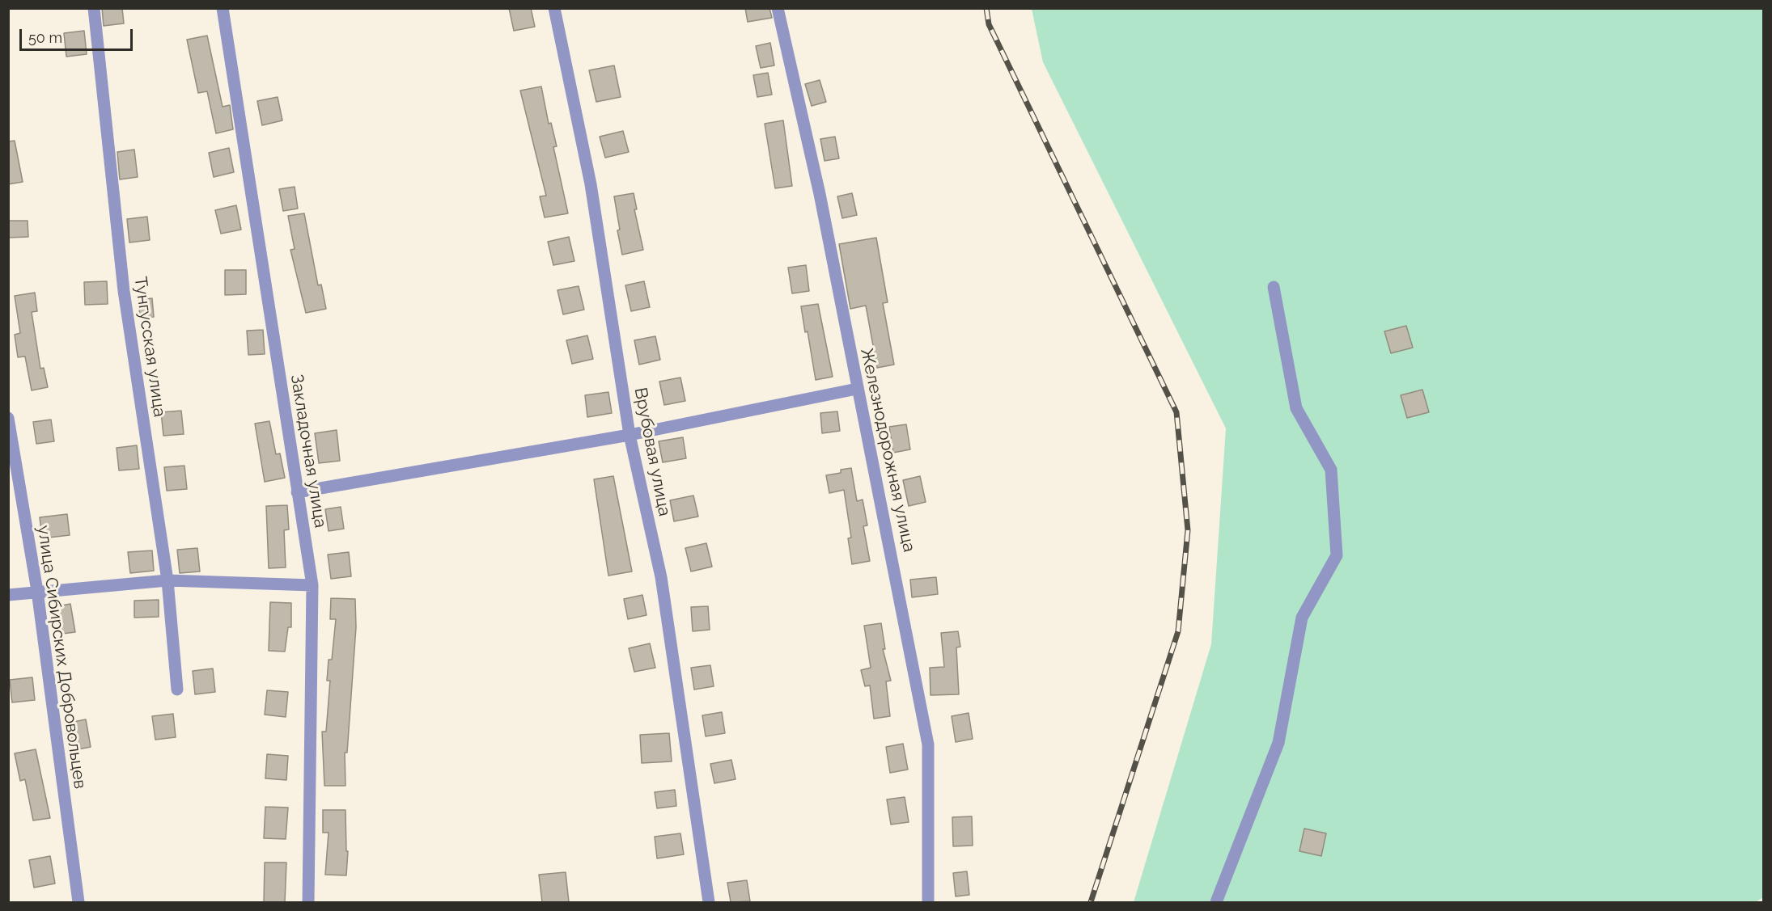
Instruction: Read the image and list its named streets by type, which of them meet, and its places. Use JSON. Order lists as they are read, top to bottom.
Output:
{
  "streets": {
    "street": [
      "Тунгусская улица",
      "Железнодорожная улица",
      "Закладочная улица",
      "Врубовая улица",
      "улица Сибирских Добровольцев"
    ]
  },
  "scale_bar": "50 m"
}
